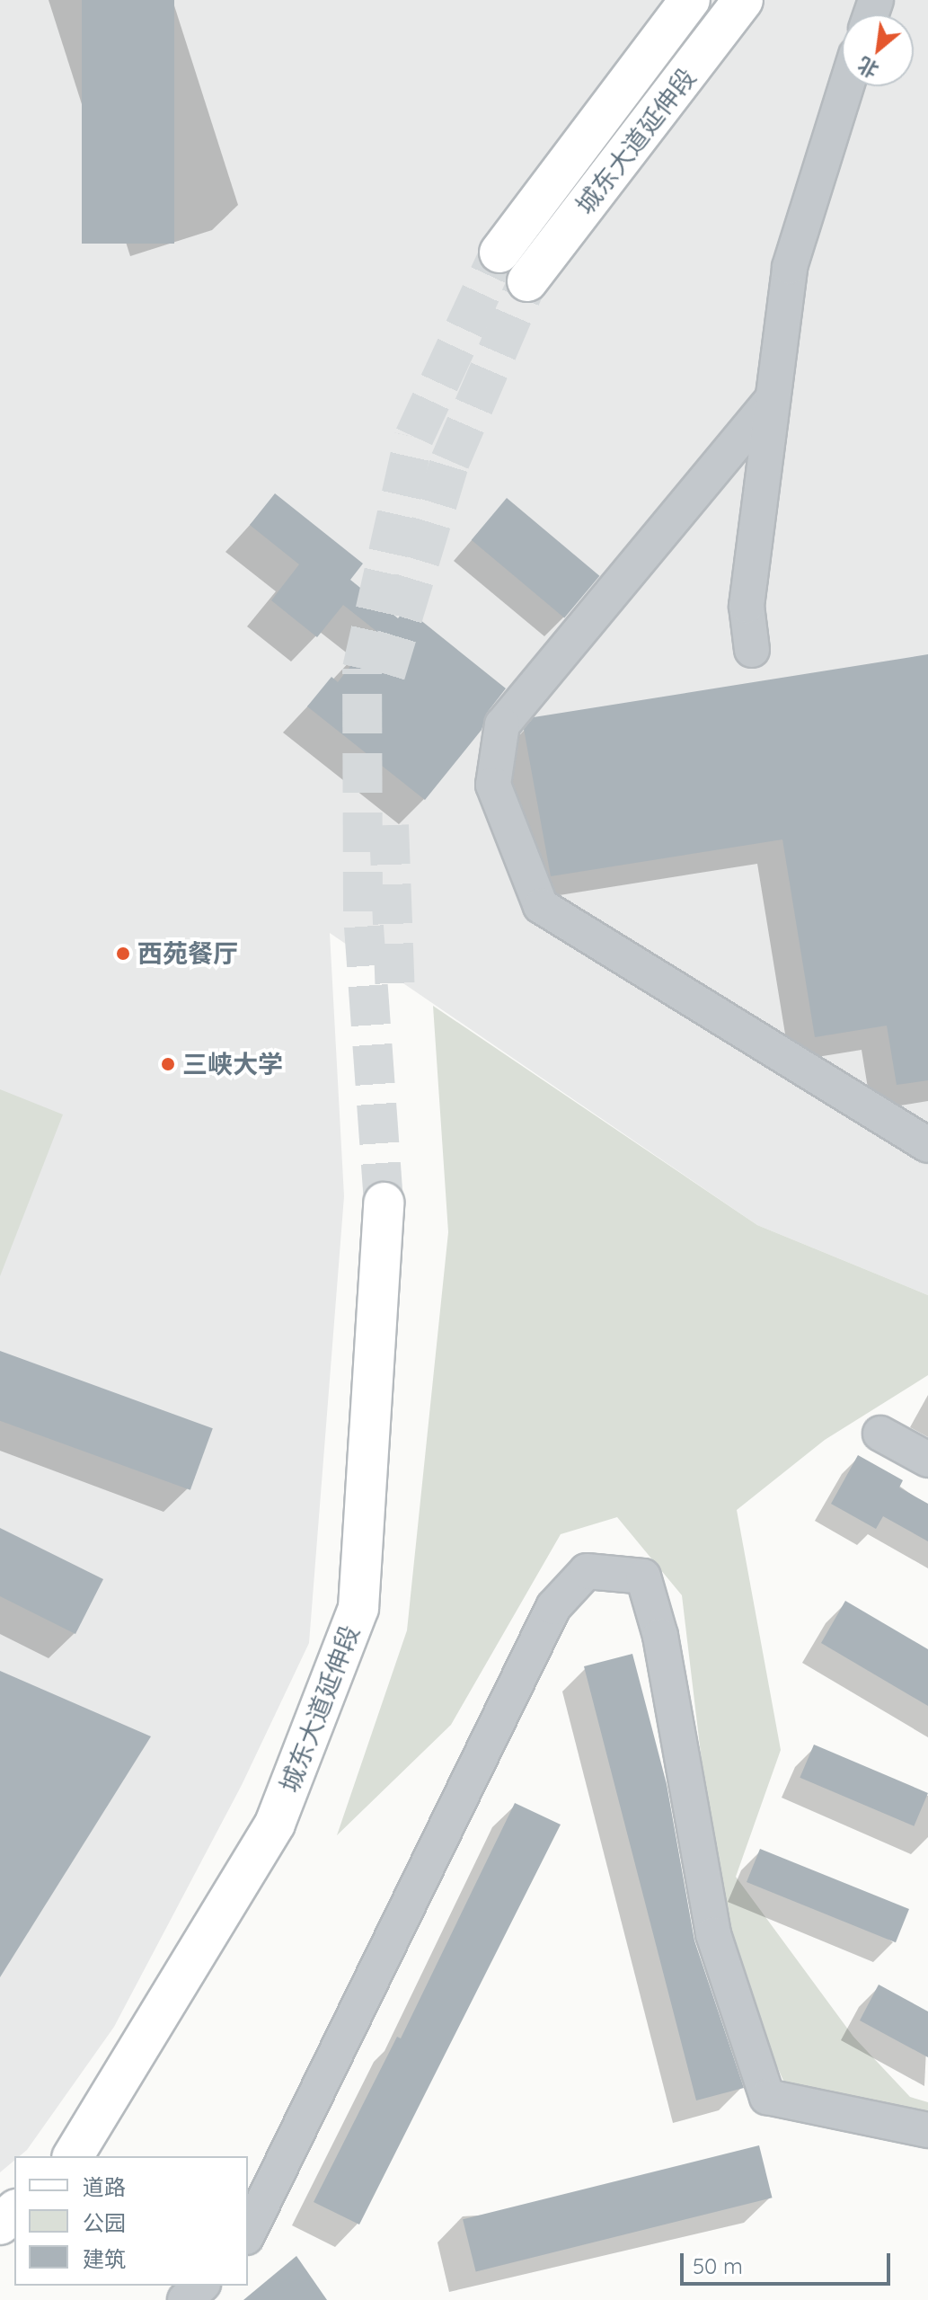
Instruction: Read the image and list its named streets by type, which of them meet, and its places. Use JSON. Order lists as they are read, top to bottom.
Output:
{
  "streets": {
    "main road": ["城东大道延伸段"]
  },
  "places": ["西苑餐厅", "三峡大学"],
  "legend": ["道路", "公园", "建筑"],
  "scale_bar": "50 m",
  "north": "bottom left"
}
